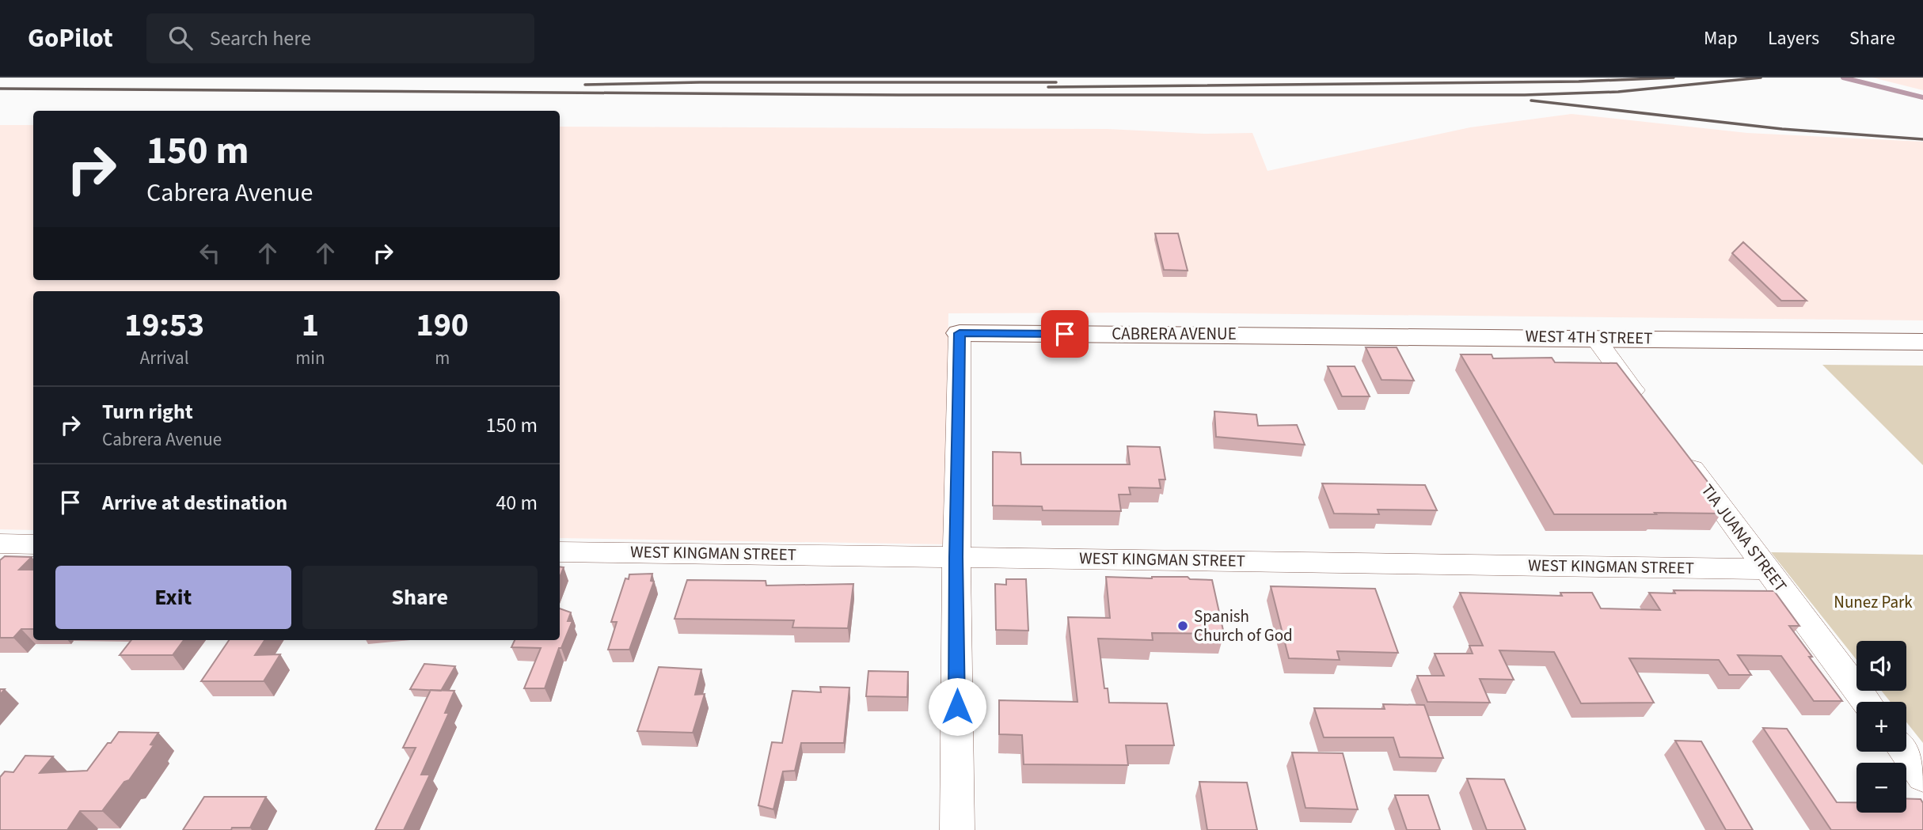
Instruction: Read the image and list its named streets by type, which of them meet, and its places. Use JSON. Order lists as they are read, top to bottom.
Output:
{
  "streets": {
    "street": [
      "CABRERA AVENUE",
      "WEST 4TH STREET",
      "TIA JUANA STREET",
      "WEST KINGMAN STREET"
    ]
  },
  "crossings": [
    ["CABRERA AVENUE", "WEST 4TH STREET"],
    ["CABRERA AVENUE", "WEST KINGMAN STREET"],
    ["TIA JUANA STREET", "WEST KINGMAN STREET"]
  ],
  "parks": ["Nunez Park"],
  "places": ["Spanish Church of God"],
  "page": {
    "header": "GoPilot",
    "search": "Search here",
    "nav": ["Map", "Layers", "Share"],
    "turn": ["150 m", "Cabrera Avenue"],
    "eta": [
      "19:53",
      "Arrival",
      "1",
      "min",
      "190",
      "m"
    ],
    "list": [
      {
        "name": "Turn right",
        "note": "Cabrera Avenue",
        "value": "150 m"
      },
      {
        "name": "Arrive at destination",
        "value": "40 m"
      }
    ],
    "buttons": ["Exit", "Share"],
    "map_buttons": ["+", "−"]
  }
}
